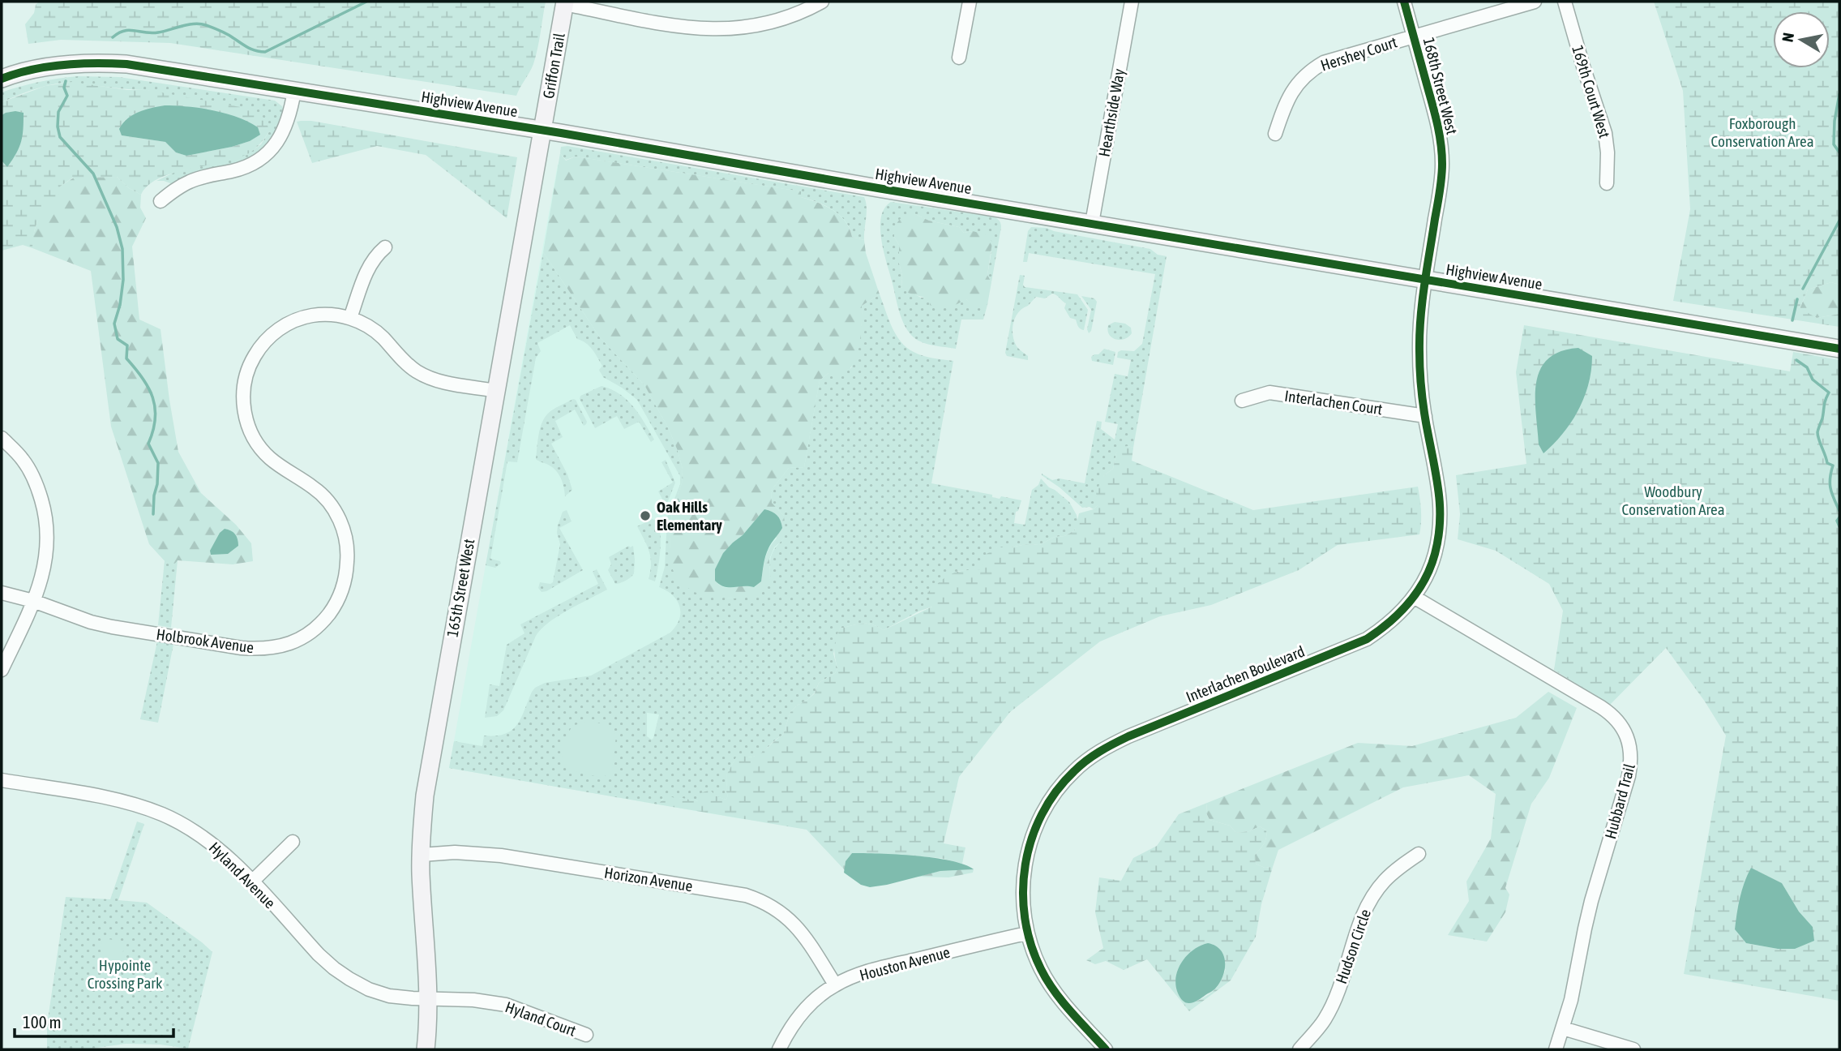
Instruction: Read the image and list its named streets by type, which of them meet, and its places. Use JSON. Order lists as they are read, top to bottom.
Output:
{
  "streets": {
    "street": [
      "Hershey Court",
      "Griffon Trail",
      "168th Street West",
      "169th Court West",
      "Highview Avenue",
      "Hearthside Way",
      "Interlachen Court",
      "165th Street West",
      "Holbrook Avenue",
      "Interlachen Boulevard",
      "Hubbard Trail",
      "Hyland Avenue",
      "Horizon Avenue",
      "Hudson Circle",
      "Houston Avenue",
      "Hyland Court"
    ]
  },
  "crossings": [
    ["Hershey Court", "168th Street West"],
    ["Griffon Trail", "Highview Avenue"],
    ["Griffon Trail", "165th Street West"],
    ["168th Street West", "Highview Avenue"],
    ["168th Street West", "Interlachen Boulevard"],
    ["Highview Avenue", "Hearthside Way"],
    ["Highview Avenue", "165th Street West"],
    ["Highview Avenue", "Interlachen Boulevard"],
    ["Interlachen Court", "Interlachen Boulevard"],
    ["165th Street West", "Holbrook Avenue"],
    ["165th Street West", "Hyland Avenue"],
    ["165th Street West", "Horizon Avenue"],
    ["165th Street West", "Hyland Court"],
    ["Interlachen Boulevard", "Hubbard Trail"],
    ["Interlachen Boulevard", "Houston Avenue"],
    ["Hyland Avenue", "Hyland Court"],
    ["Horizon Avenue", "Houston Avenue"]
  ],
  "parks": ["Foxborough Conservation Area", "Woodbury Conservation Area", "Hypointe Crossing Park"],
  "places": ["Oak Hills Elementary"],
  "scale_bar": "100 m",
  "north": "left"
}
